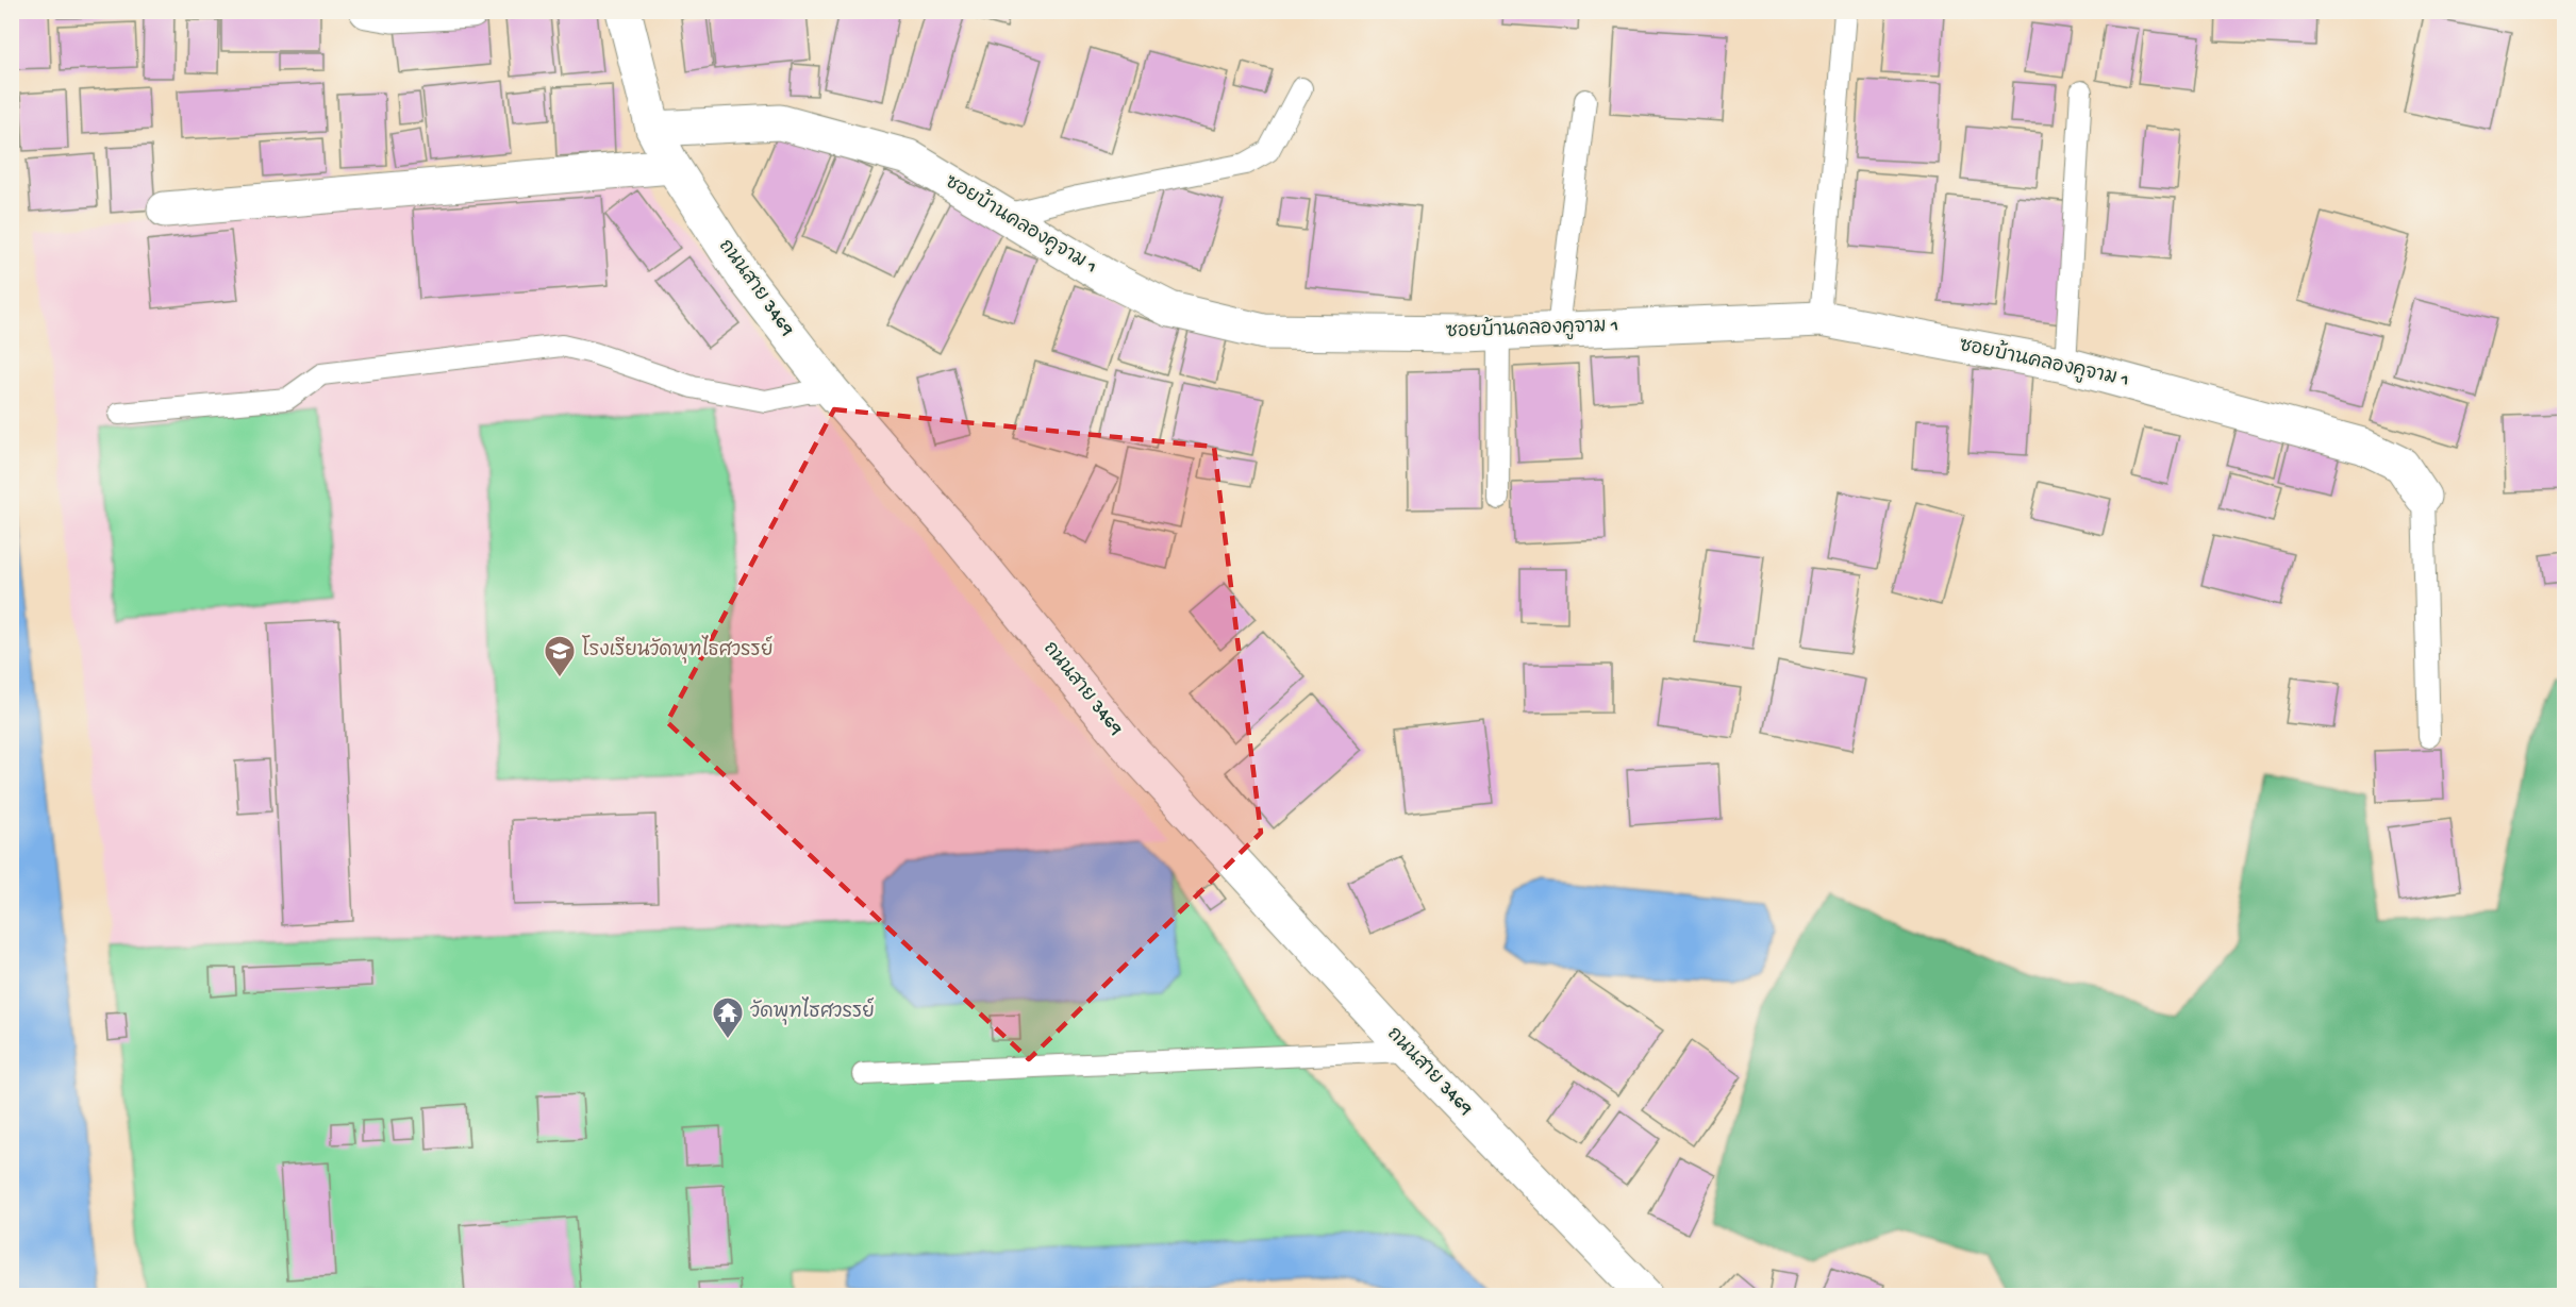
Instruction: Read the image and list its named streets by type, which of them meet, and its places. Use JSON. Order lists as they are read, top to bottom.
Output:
{
  "streets": {
    "street": ["ซอยบ้านคลองคูจาม 1", "ถนนสาย 3469"]
  },
  "crossings": [
    ["ซอยบ้านคลองคูจาม 1", "ถนนสาย 3469"]
  ],
  "places": {
    "school or university": ["โรงเรียนวัดพุทไธศวรรย์"],
    "temple": ["วัดพุทไธศวรรย์"]
  }
}
